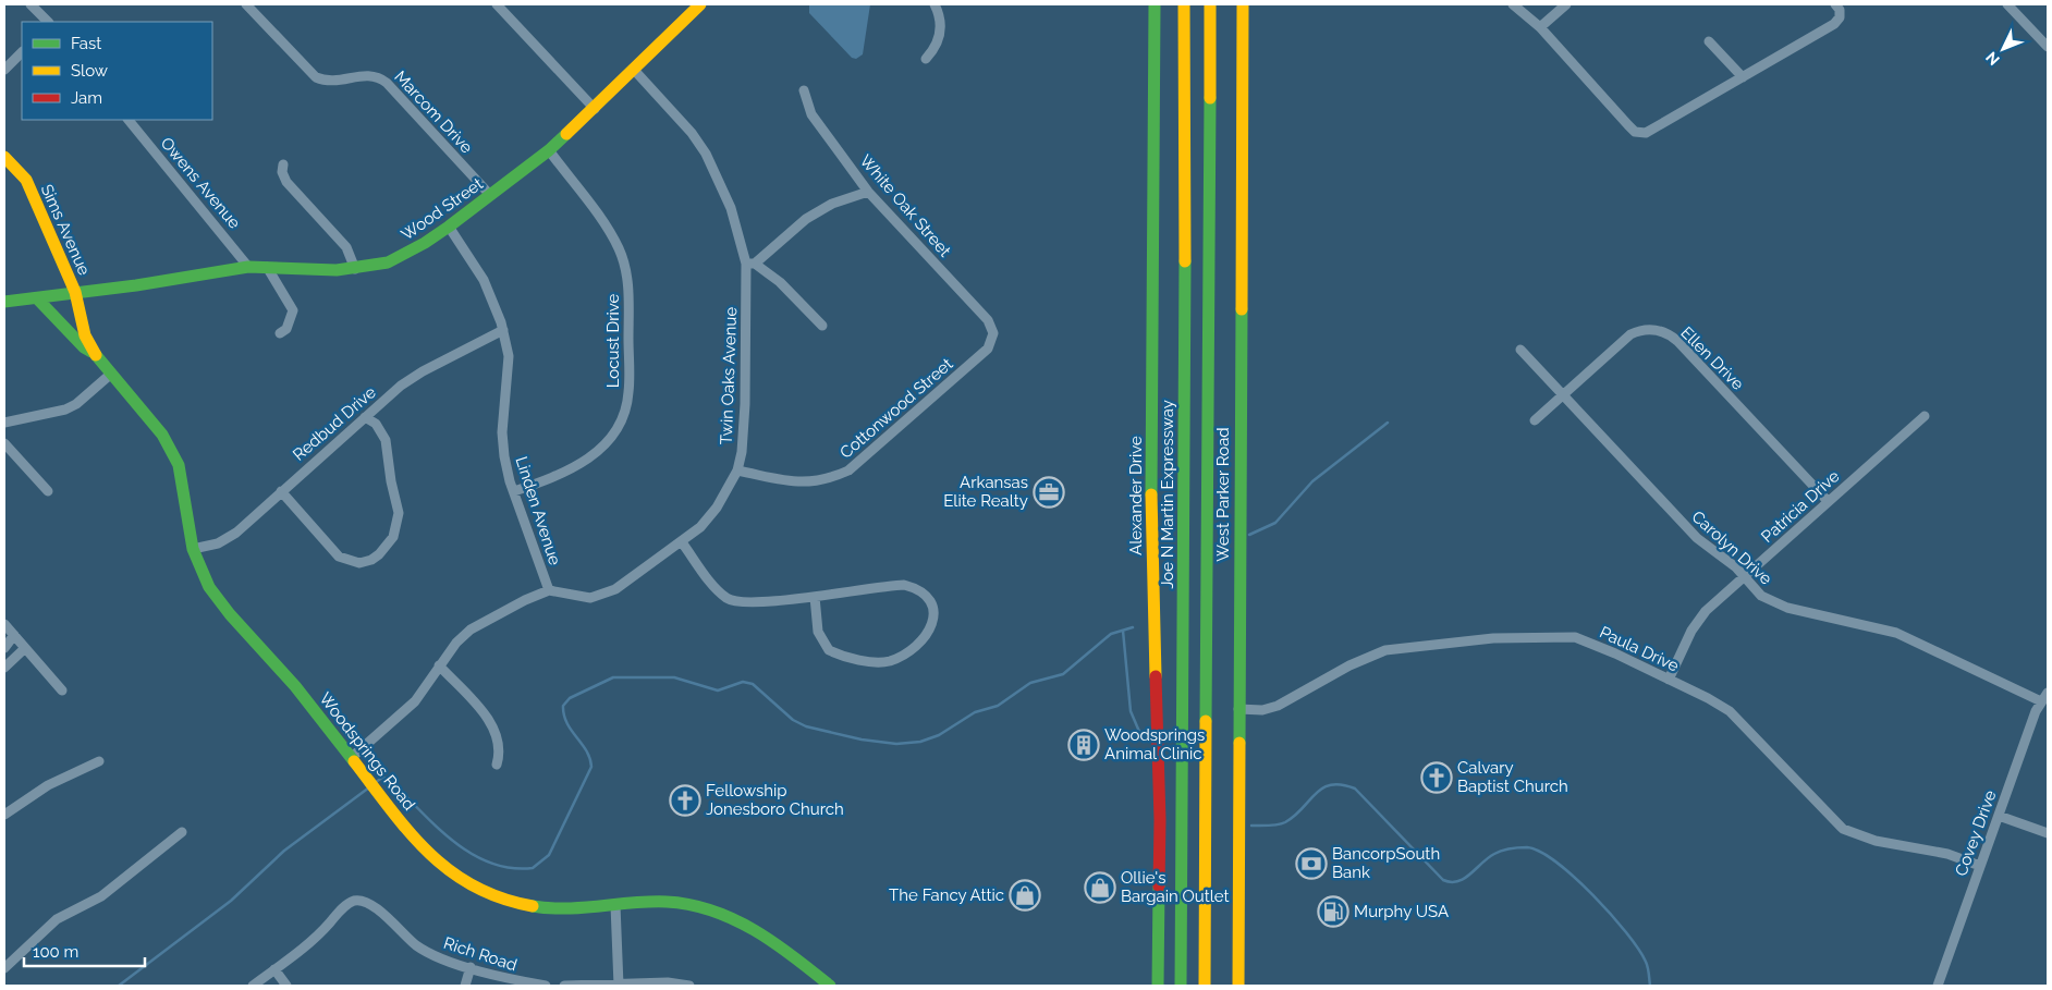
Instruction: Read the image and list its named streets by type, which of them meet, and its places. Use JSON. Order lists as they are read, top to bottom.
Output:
{
  "streets": {
    "main road": [
      "Wood Street",
      "Sims Avenue",
      "Joe N Martin Expressway",
      "West Parker Road",
      "Alexander Drive",
      "Woodsprings Road"
    ],
    "street": [
      "Marcom Drive",
      "Owens Avenue",
      "White Oak Street",
      "Locust Drive",
      "Ellen Drive",
      "Twin Oaks Avenue",
      "Cottonwood Street",
      "Redbud Drive",
      "Patricia Drive",
      "Linden Avenue",
      "Carolyn Drive",
      "Paula Drive",
      "Covey Drive",
      "Rich Road"
    ]
  },
  "crossings": [
    ["Marcom Drive", "Wood Street"],
    ["Owens Avenue", "Wood Street"],
    ["White Oak Street", "Cottonwood Street"],
    ["Wood Street", "Sims Avenue"],
    ["Wood Street", "Locust Drive"],
    ["Wood Street", "Twin Oaks Avenue"],
    ["Wood Street", "Linden Avenue"],
    ["Wood Street", "Woodsprings Road"],
    ["Sims Avenue", "Woodsprings Road"],
    ["Locust Drive", "Linden Avenue"],
    ["Ellen Drive", "Patricia Drive"],
    ["Ellen Drive", "Carolyn Drive"],
    ["Twin Oaks Avenue", "Cottonwood Street"],
    ["Twin Oaks Avenue", "Linden Avenue"],
    ["Redbud Drive", "Linden Avenue"],
    ["Redbud Drive", "Woodsprings Road"],
    ["West Parker Road", "Paula Drive"],
    ["Patricia Drive", "Carolyn Drive"],
    ["Patricia Drive", "Paula Drive"],
    ["Carolyn Drive", "Covey Drive"],
    ["Paula Drive", "Covey Drive"]
  ],
  "places": {
    "office": ["Arkansas Elite Realty"],
    "building": ["Woodsprings Animal Clinic"],
    "church": ["Calvary Baptist Church", "Fellowship Jonesboro Church"],
    "bank": ["BancorpSouth Bank"],
    "shop": ["Ollie's Bargain Outlet", "The Fancy Attic"],
    "fuel station": ["Murphy USA"]
  },
  "legend": ["Fast", "Slow", "Jam"],
  "scale_bar": "100 m",
  "north": "bottom left"
}
